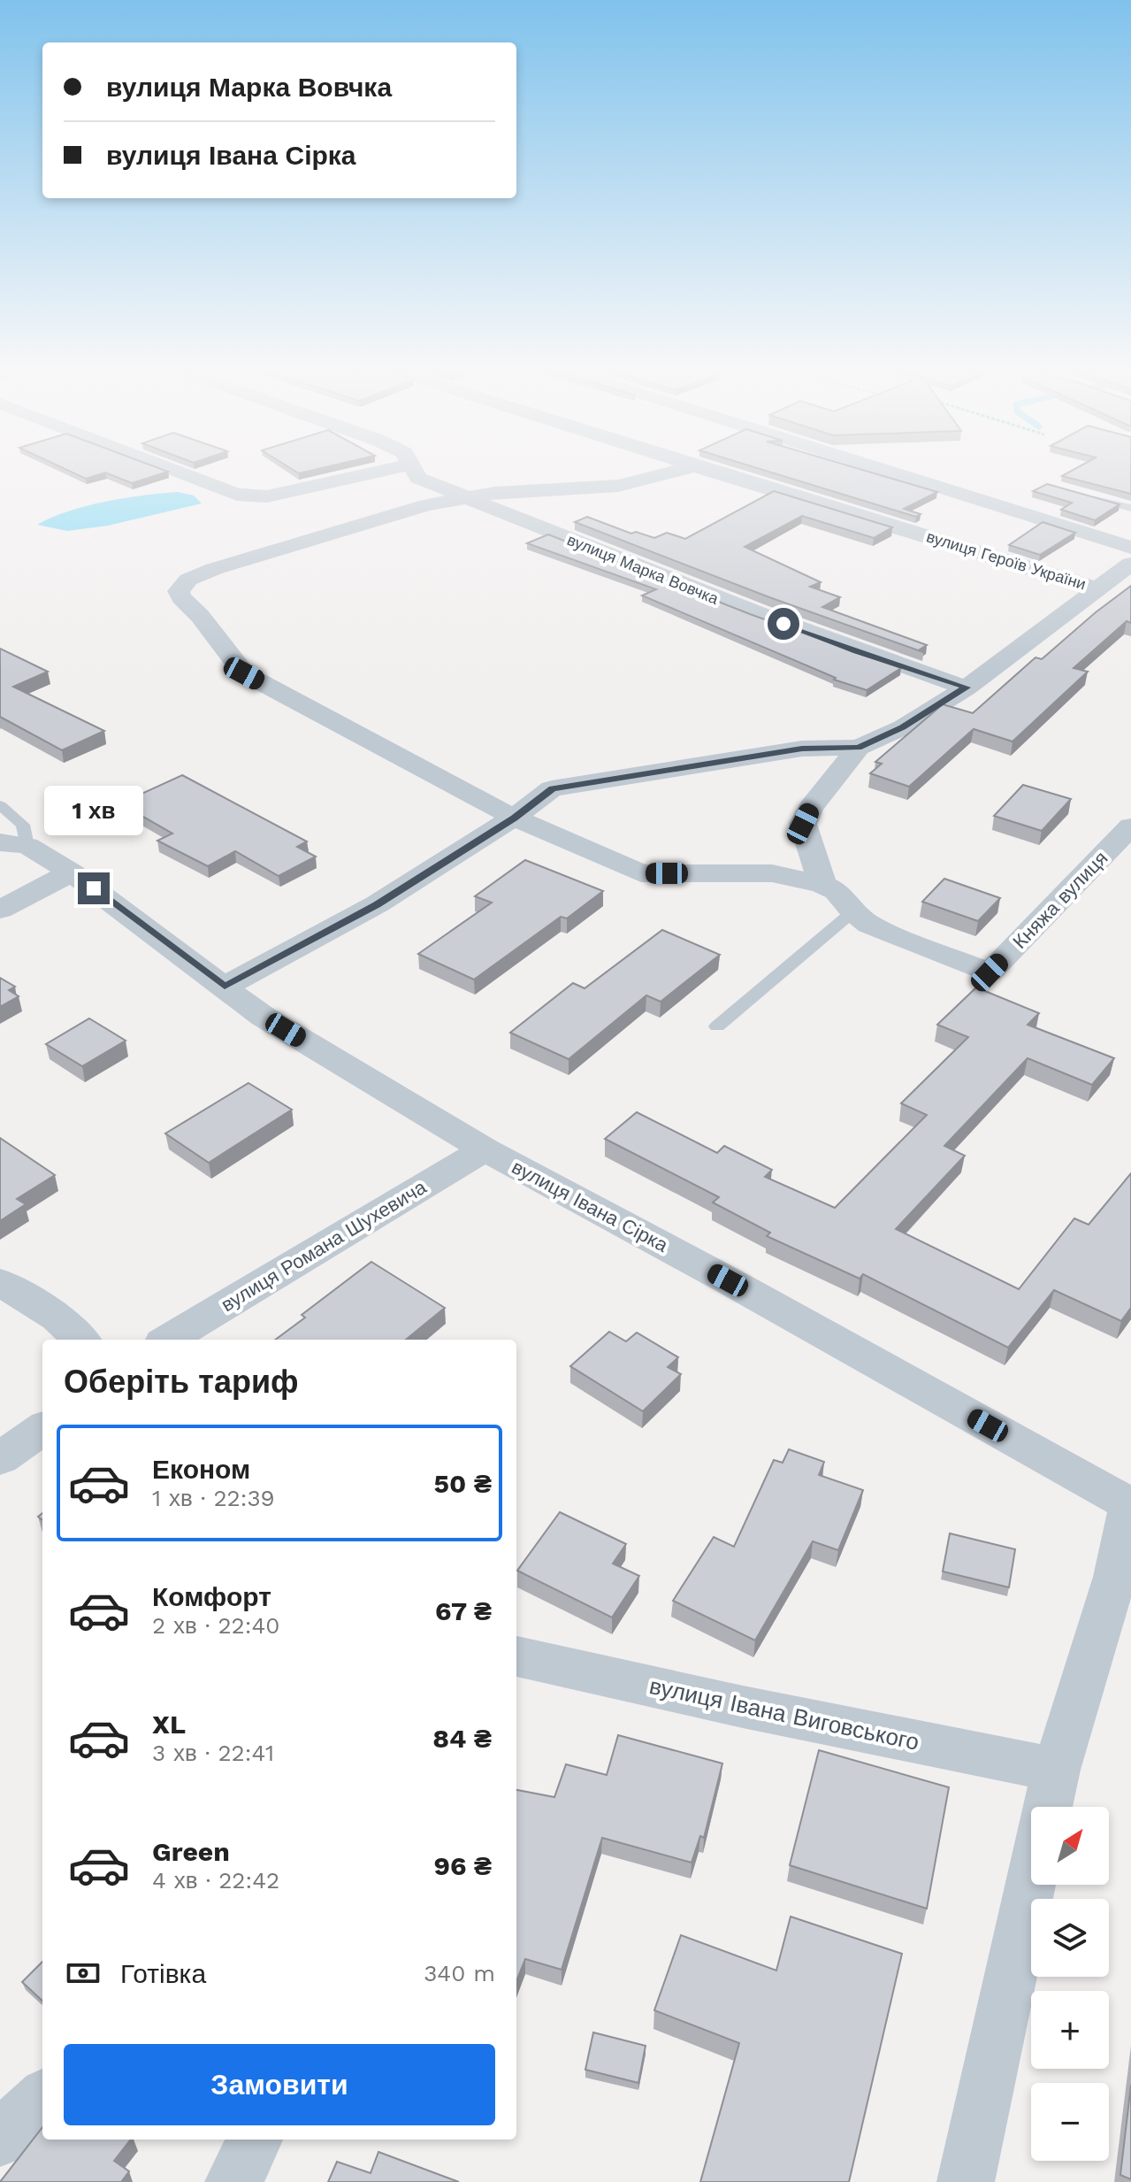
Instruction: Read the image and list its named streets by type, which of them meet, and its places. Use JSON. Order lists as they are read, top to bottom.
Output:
{
  "streets": {
    "street": [
      "вулиця Героїв України",
      "вулиця Марка Вовчка",
      "Княжа вулиця",
      "вулиця Івана Сірка",
      "вулиця Романа Шухевича",
      "вулиця Івана Виговського"
    ]
  },
  "crossings": [
    ["вулиця Івана Сірка", "вулиця Романа Шухевича"]
  ],
  "north": "top right",
  "page": {
    "banner": ["вулиця Марка Вовчка", "вулиця Івана Сірка"],
    "bubble": "1 хв",
    "heading": "Оберіть тариф",
    "list": [
      {
        "name": "Економ",
        "note": "1 хв · 22:39",
        "value": "50 ₴"
      },
      {
        "name": "Комфорт",
        "note": "2 хв · 22:40",
        "value": "67 ₴"
      },
      {
        "name": "XL",
        "note": "3 хв · 22:41",
        "value": "84 ₴"
      },
      {
        "name": "Green",
        "note": "4 хв · 22:42",
        "value": "96 ₴"
      }
    ],
    "map_buttons": ["+", "−"],
    "pay": ["Готівка", "340 m"],
    "buttons": "Замовити"
  }
}
